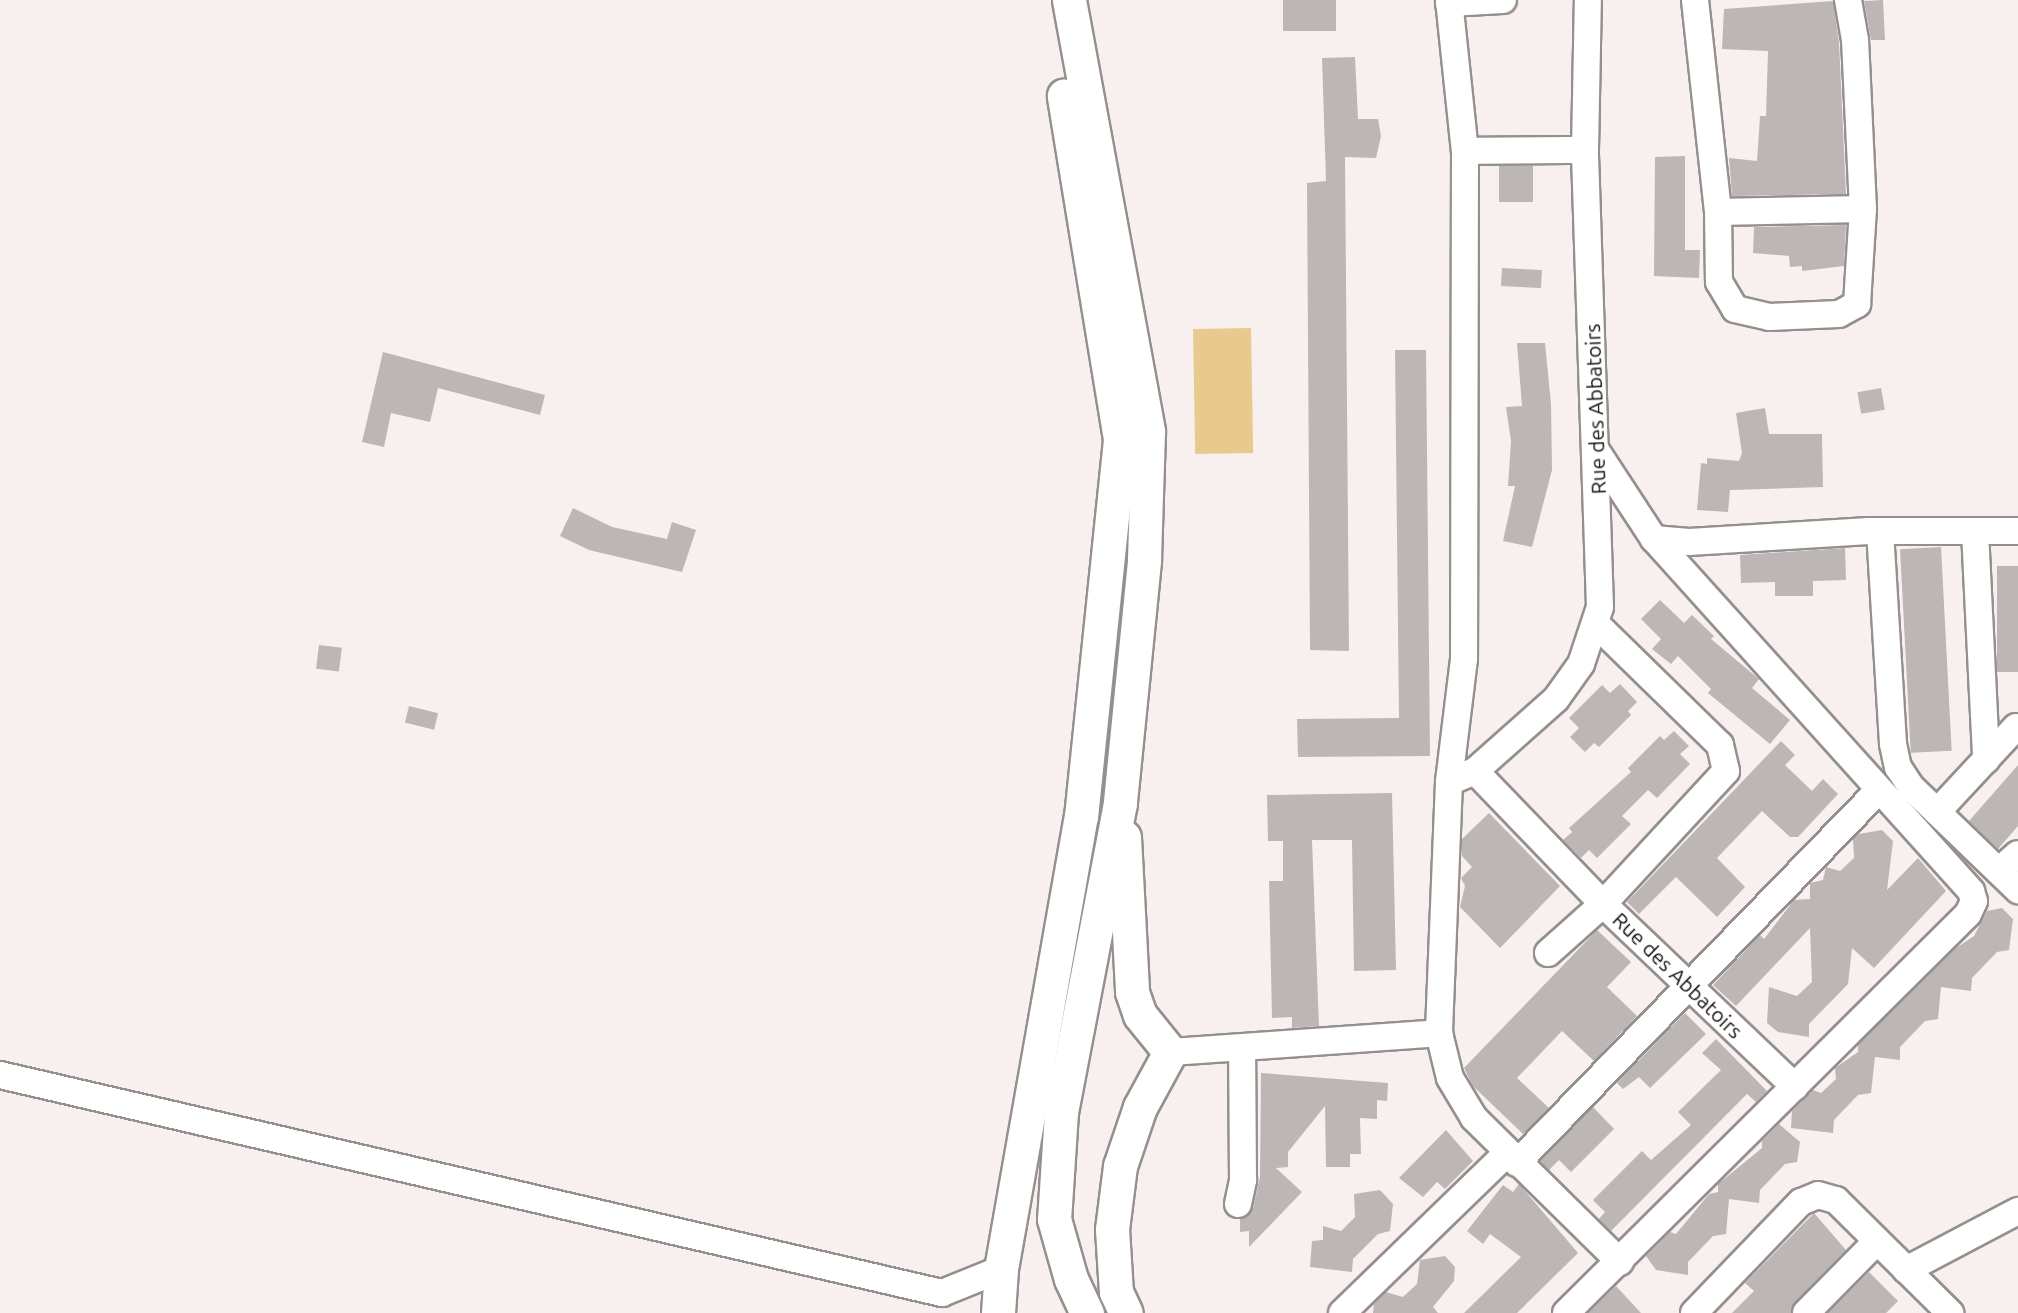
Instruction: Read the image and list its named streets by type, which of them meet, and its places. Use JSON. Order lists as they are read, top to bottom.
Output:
{
  "streets": {
    "street": ["Rue des Abbatoirs"]
  }
}
